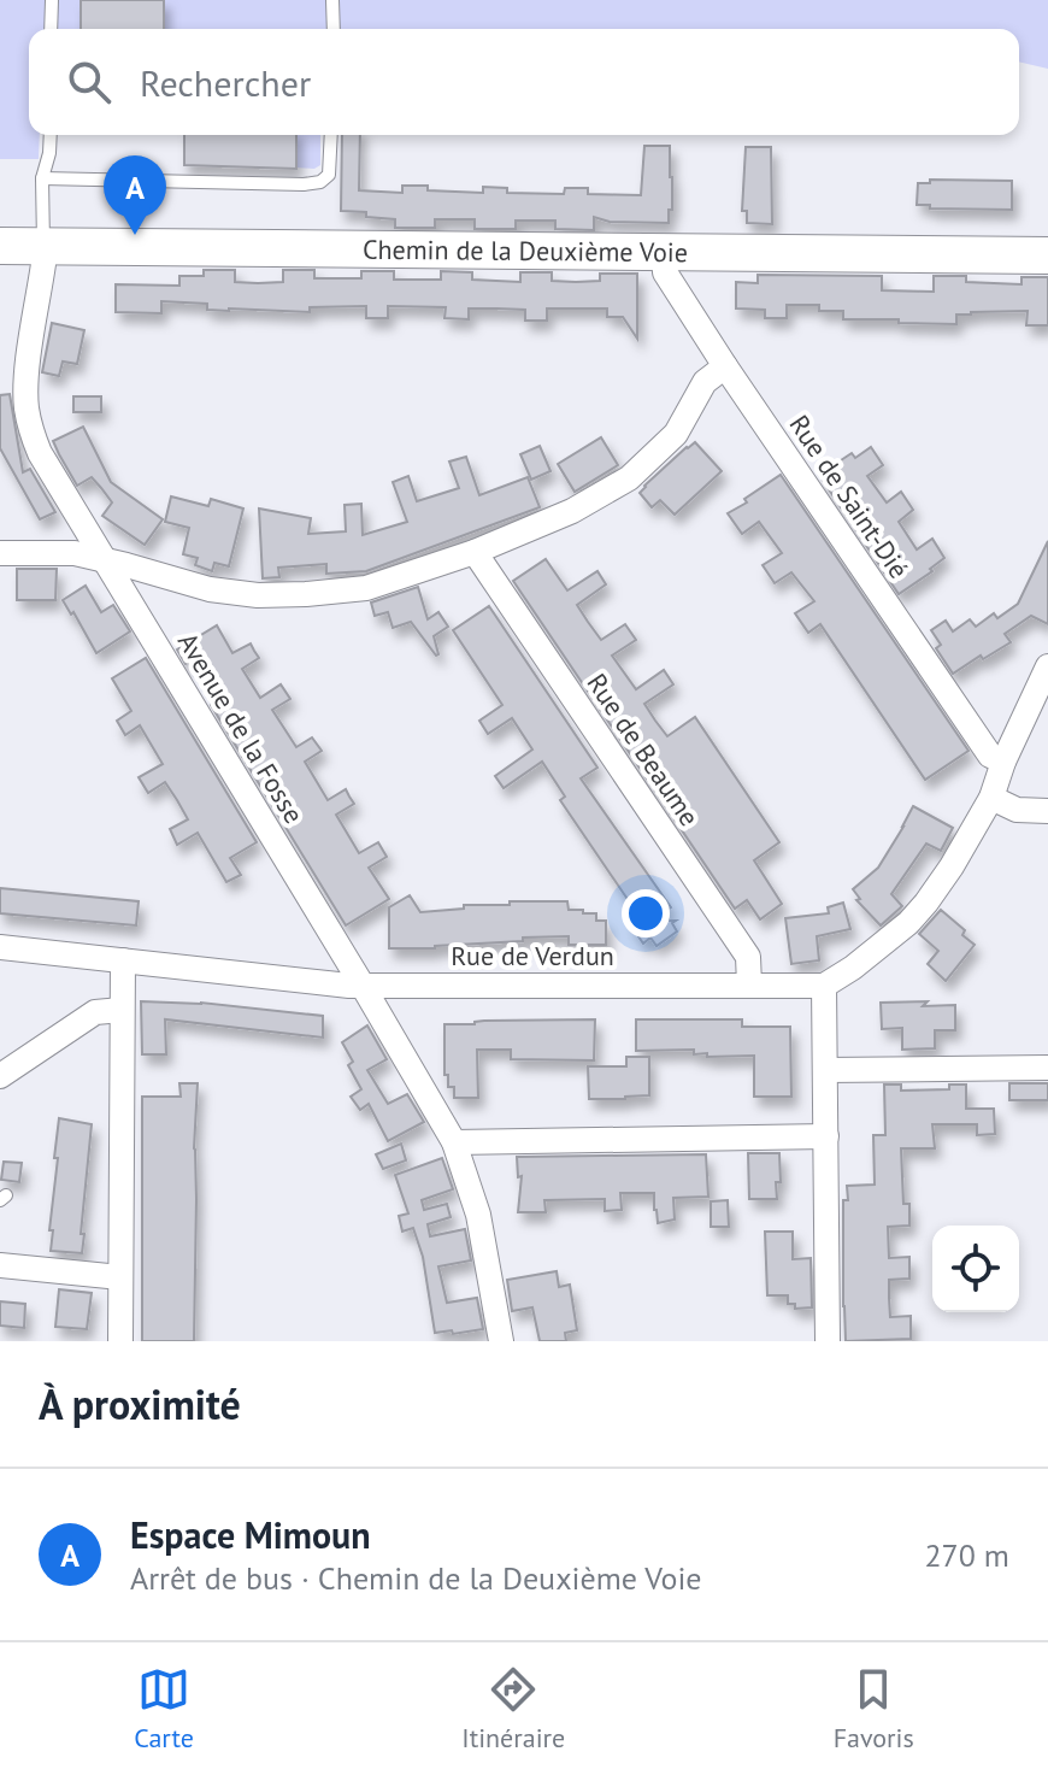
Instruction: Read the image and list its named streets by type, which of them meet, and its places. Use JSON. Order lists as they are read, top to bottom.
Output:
{
  "streets": {
    "street": [
      "Chemin de la Deuxième Voie",
      "Rue de Saint-Dié",
      "Avenue de la Fosse",
      "Rue de Beaume",
      "Rue de Verdun"
    ]
  },
  "crossings": [
    ["Chemin de la Deuxième Voie", "Rue de Saint-Dié"],
    ["Chemin de la Deuxième Voie", "Avenue de la Fosse"],
    ["Avenue de la Fosse", "Rue de Verdun"],
    ["Rue de Beaume", "Rue de Verdun"]
  ],
  "page": {
    "search": "Rechercher",
    "pins": "A",
    "heading": "À proximité",
    "list": [
      {
        "mark": "A",
        "name": "Espace Mimoun",
        "note": "Arrêt de bus · Chemin de la Deuxième Voie",
        "value": "270 m"
      }
    ],
    "nav": ["Carte", "Itinéraire", "Favoris"]
  }
}
